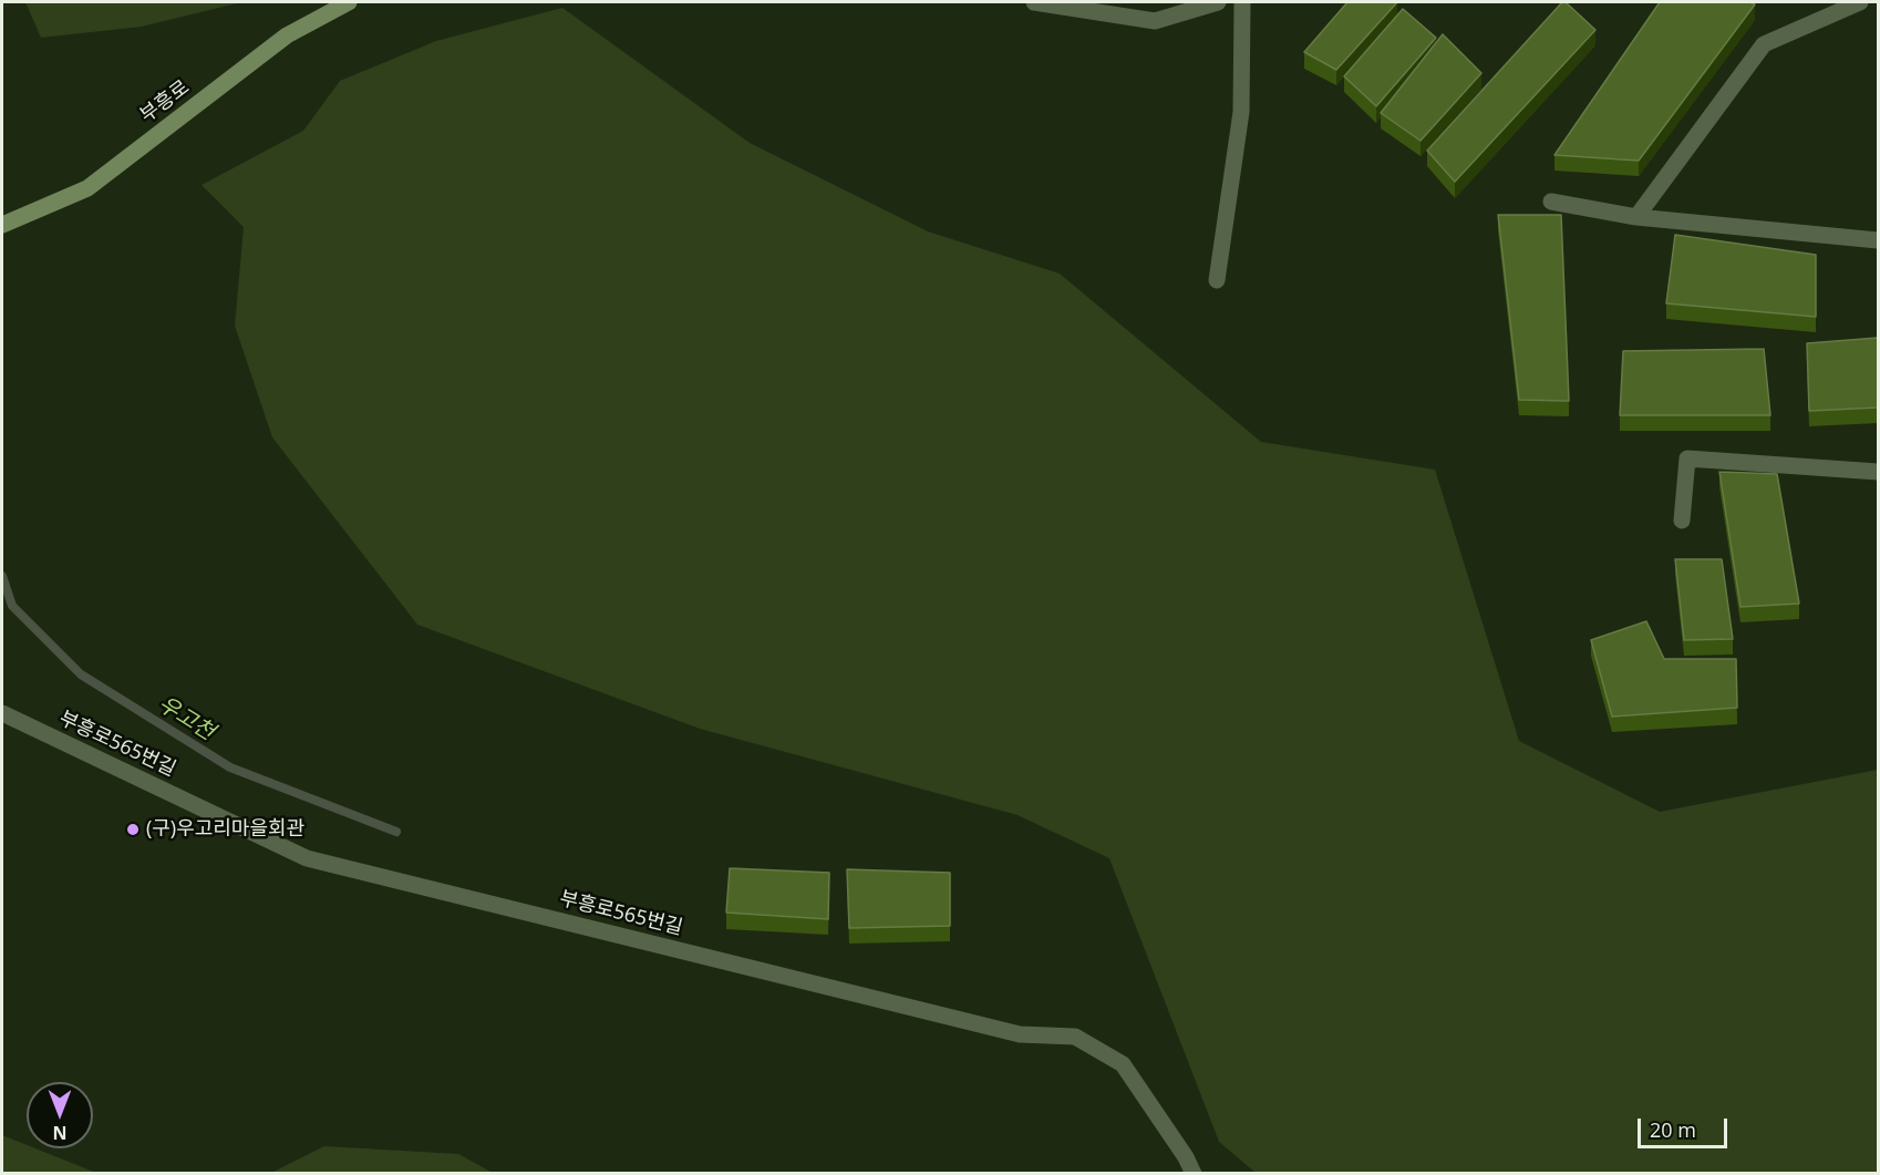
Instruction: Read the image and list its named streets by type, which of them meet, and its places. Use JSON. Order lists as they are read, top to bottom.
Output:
{
  "streets": {
    "main road": ["부흥로"],
    "street": ["부흥로565번길"]
  },
  "water": ["우고천"],
  "places": ["(구)우고리마을회관"],
  "scale_bar": "20 m",
  "north": "bottom"
}
